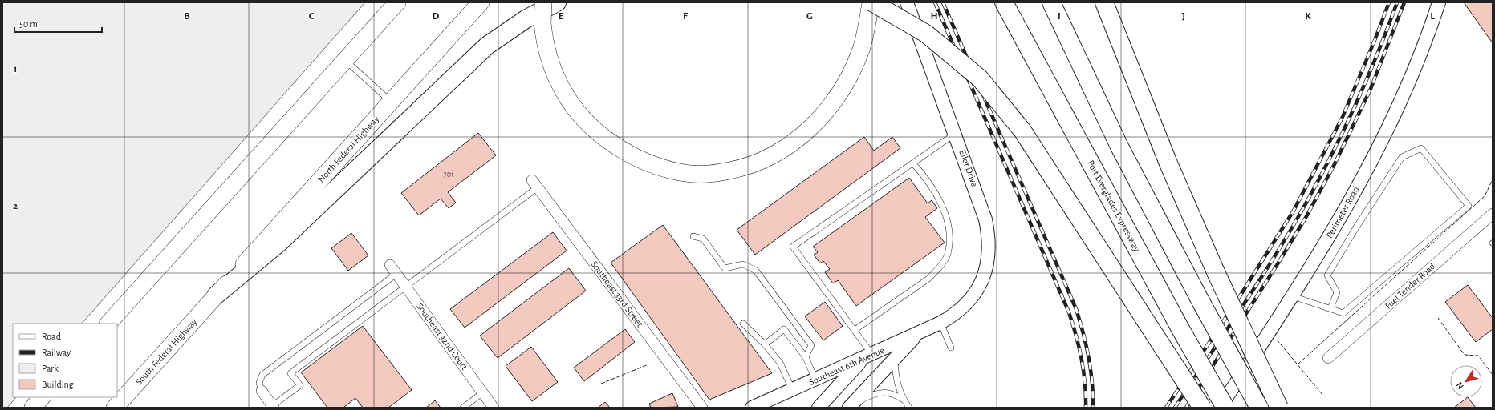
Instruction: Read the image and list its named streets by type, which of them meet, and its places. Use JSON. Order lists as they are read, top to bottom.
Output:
{
  "streets": {
    "highway": ["Port Everglades Expressway"],
    "main road": ["North Federal Highway", "South Federal Highway"],
    "street": [
      "Eller Drive",
      "Perimeter Road",
      "Fuel Tender Road",
      "Southeast 33rd Street",
      "Southeast 32nd Court",
      "Southeast 6th Avenue"
    ]
  },
  "crossings": [
    ["North Federal Highway", "South Federal Highway"],
    ["Eller Drive", "Southeast 6th Avenue"]
  ],
  "house_numbers": ["701"],
  "legend": [
    "Road",
    "Railway",
    "Park",
    "Building"
  ],
  "scale_bar": "50 m",
  "north": "bottom left",
  "grid": {
    "columns": [
      "B",
      "C",
      "D",
      "E",
      "F",
      "G",
      "H",
      "I",
      "J",
      "K",
      "L"
    ],
    "rows": ["1", "2"]
  }
}
